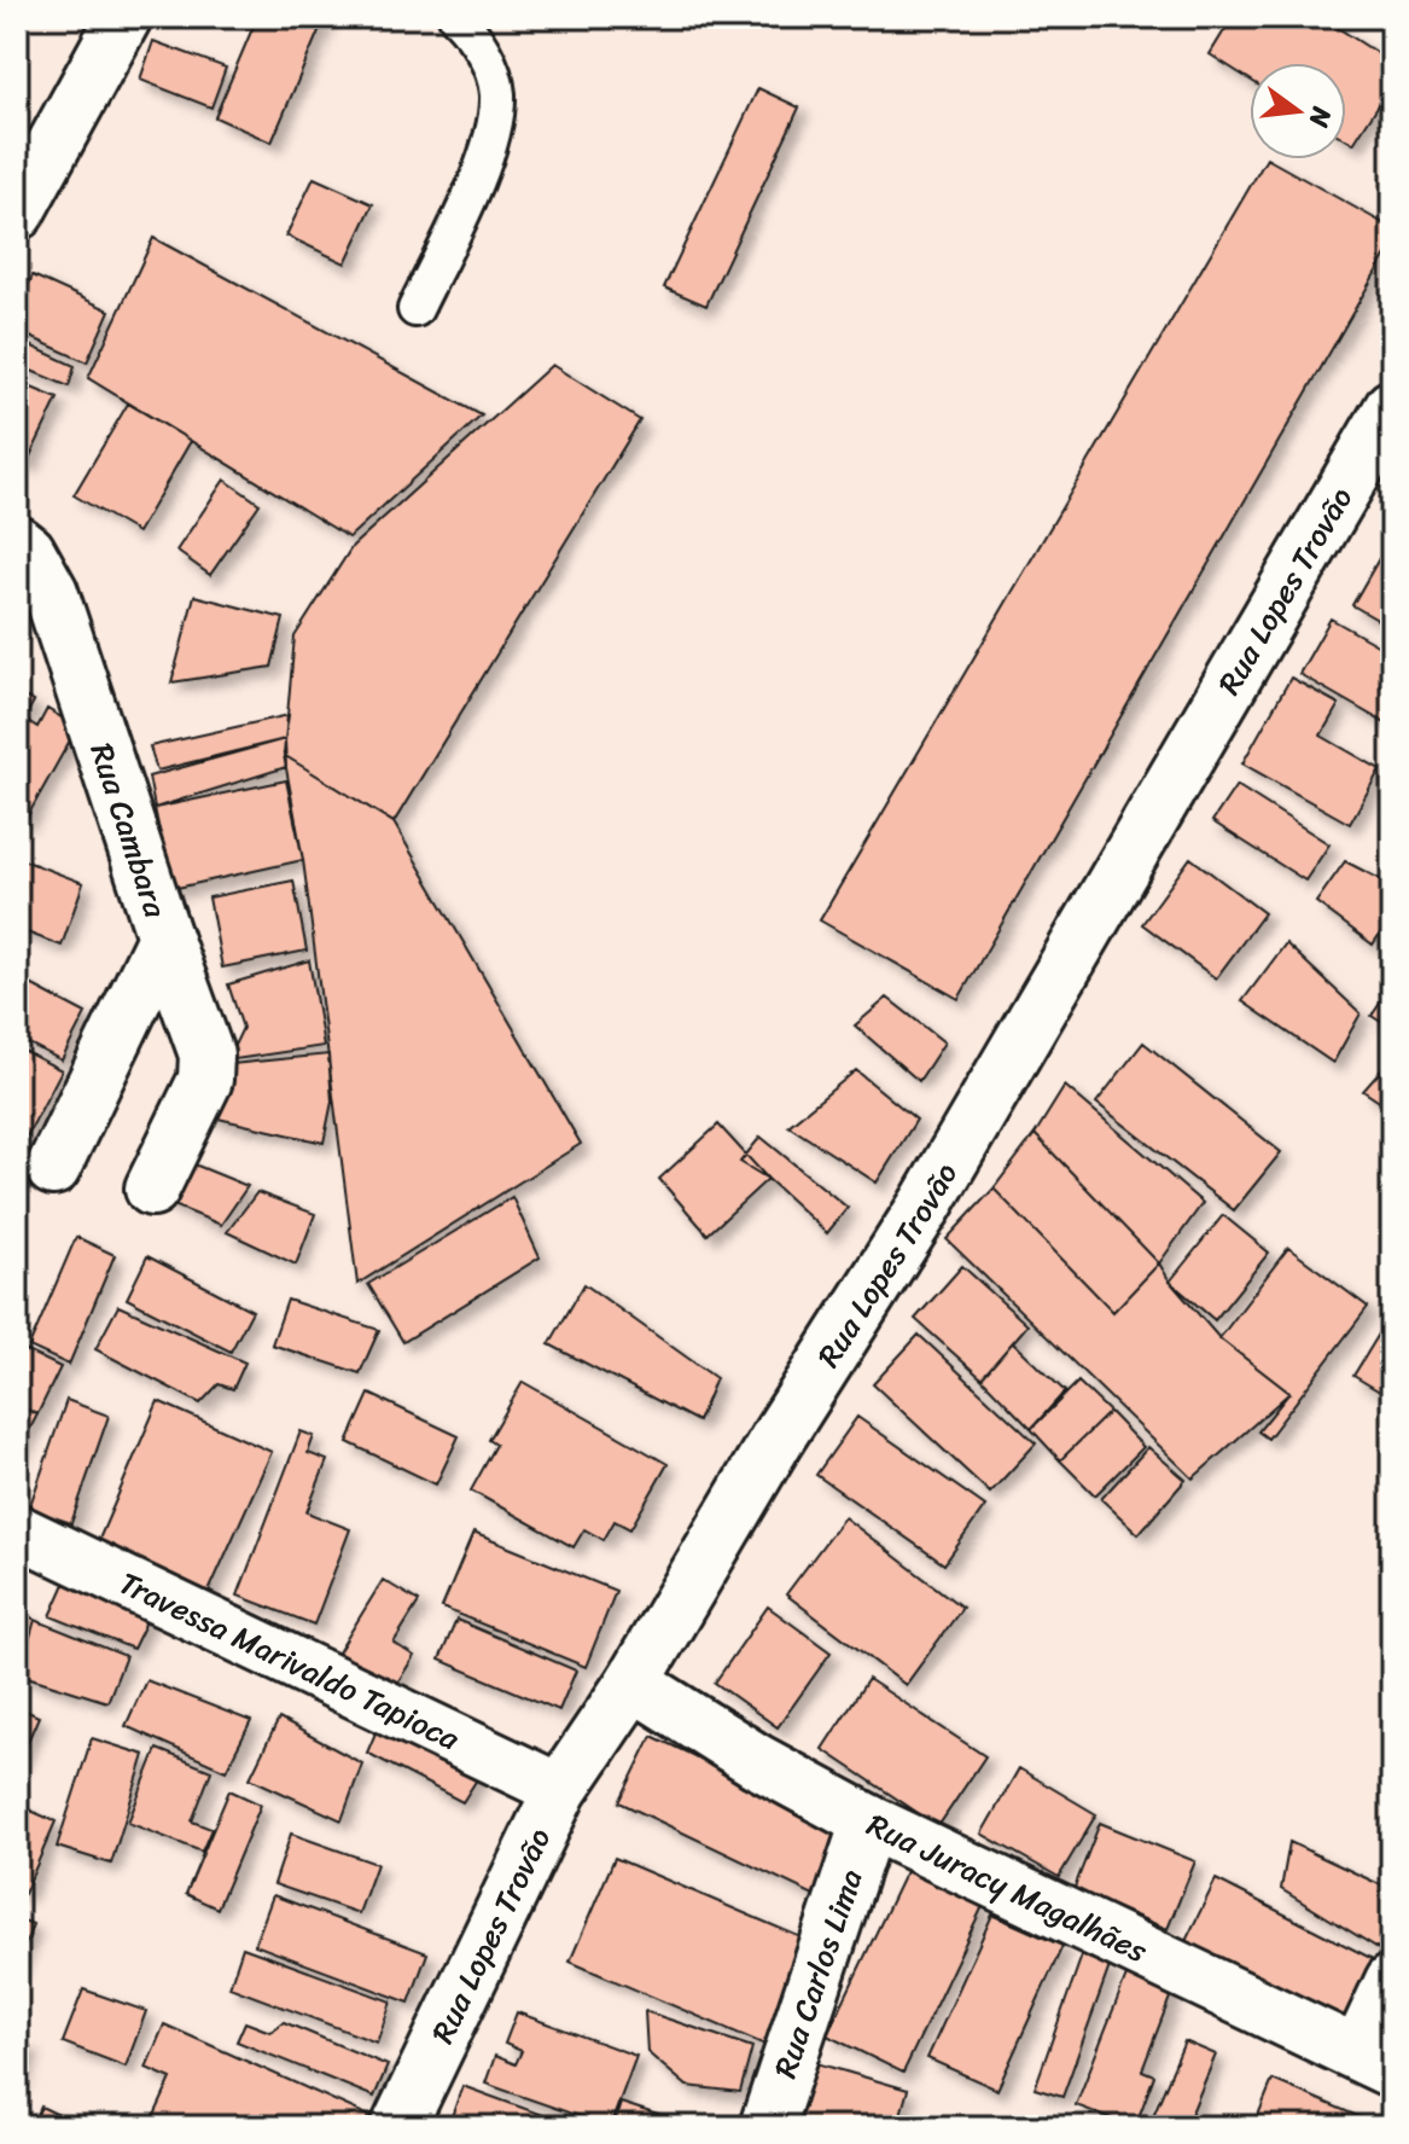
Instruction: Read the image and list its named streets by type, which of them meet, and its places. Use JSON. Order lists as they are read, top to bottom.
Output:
{
  "streets": {
    "street": [
      "Rua Lopes Trovão",
      "Rua Cambara",
      "Travessa Marivaldo Tapioca",
      "Rua Juracy Magalhães",
      "Rua Carlos Lima"
    ]
  },
  "crossings": [
    ["Rua Lopes Trovão", "Travessa Marivaldo Tapioca"],
    ["Rua Lopes Trovão", "Rua Juracy Magalhães"],
    ["Rua Juracy Magalhães", "Rua Carlos Lima"]
  ],
  "north": "right"
}
